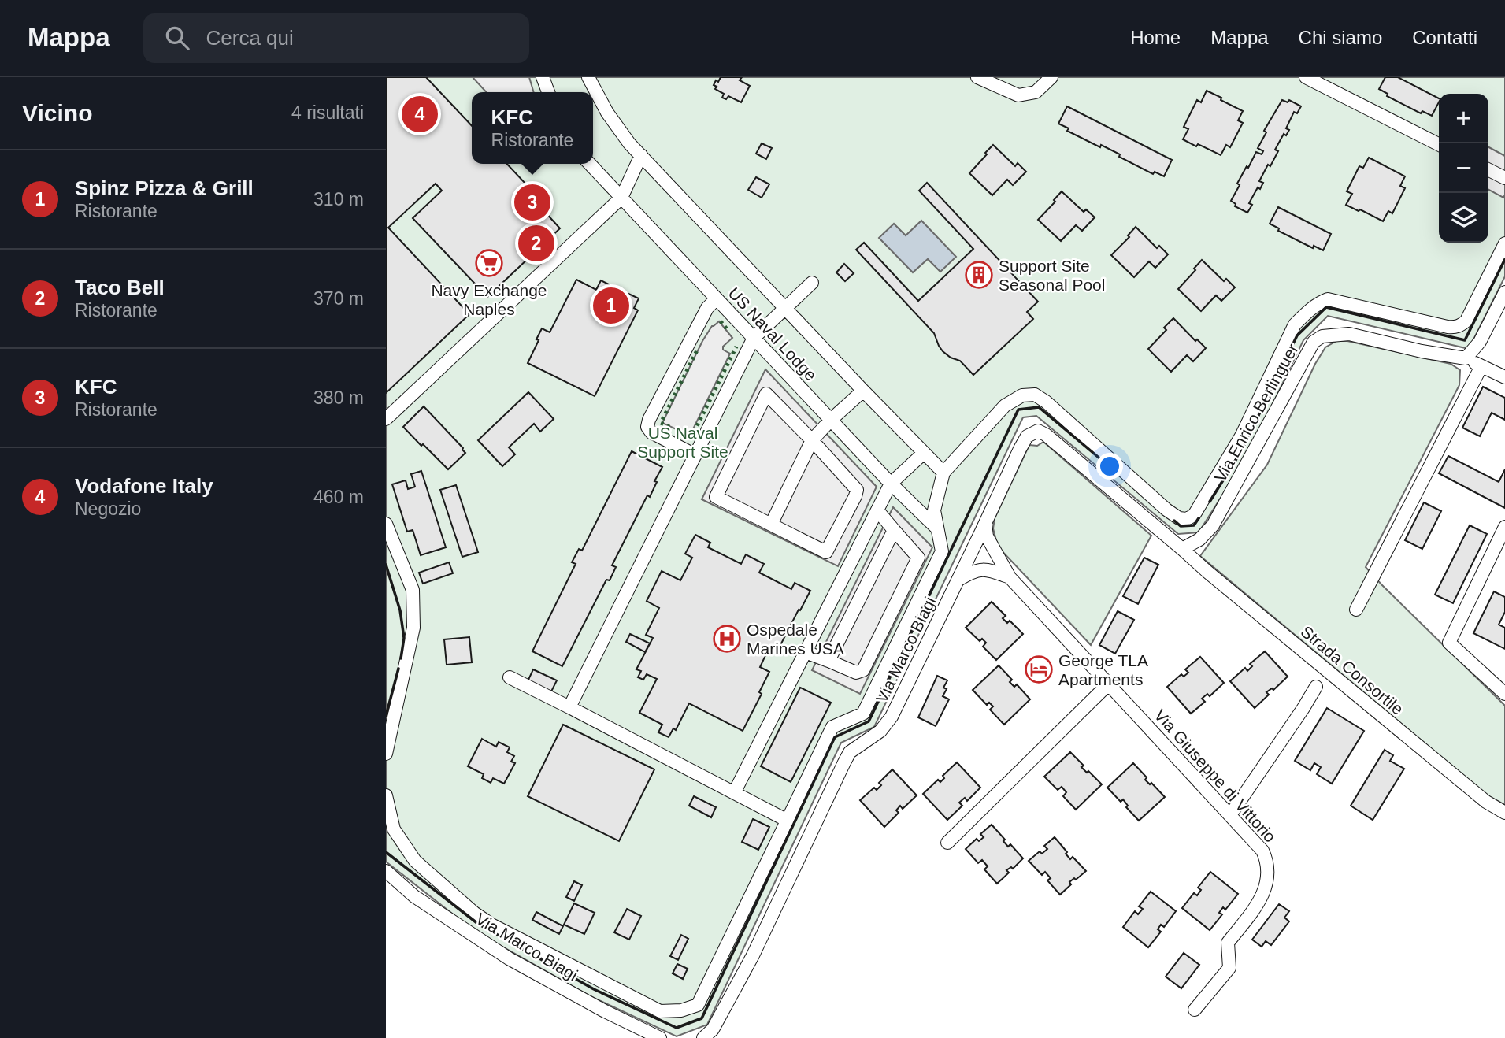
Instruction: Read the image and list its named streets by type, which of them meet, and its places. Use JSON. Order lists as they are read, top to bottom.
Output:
{
  "streets": {
    "street": [
      "US Naval Lodge",
      "Via Enrico Berlinguer",
      "Via Marco Biagi",
      "Strada Consortile",
      "Via Giuseppe di Vittorio"
    ]
  },
  "crossings": [
    ["Via Enrico Berlinguer", "Via Marco Biagi"],
    ["Via Enrico Berlinguer", "Strada Consortile"],
    ["Via Marco Biagi", "Strada Consortile"],
    ["Via Marco Biagi", "Via Giuseppe di Vittorio"]
  ],
  "parks": ["US Naval Support Site"],
  "places": {
    "supermarket": ["Navy Exchange Naples"],
    "building": ["Support Site Seasonal Pool"],
    "hospital": ["Ospedale Marines USA"],
    "hotel": ["George TLA Apartments"]
  },
  "page": {
    "header": "Mappa",
    "search": "Cerca qui",
    "nav": [
      "Home",
      "Mappa",
      "Chi siamo",
      "Contatti"
    ],
    "heading": ["Vicino", "4 risultati"],
    "popup": ["KFC", "Ristorante"],
    "pins": [
      "4",
      "3",
      "2",
      "1"
    ],
    "map_buttons": ["+", "−"],
    "list": [
      {
        "mark": "1",
        "name": "Spinz Pizza & Grill",
        "note": "Ristorante",
        "value": "310 m"
      },
      {
        "mark": "2",
        "name": "Taco Bell",
        "note": "Ristorante",
        "value": "370 m"
      },
      {
        "mark": "3",
        "name": "KFC",
        "note": "Ristorante",
        "value": "380 m"
      },
      {
        "mark": "4",
        "name": "Vodafone Italy",
        "note": "Negozio",
        "value": "460 m"
      }
    ]
  }
}
